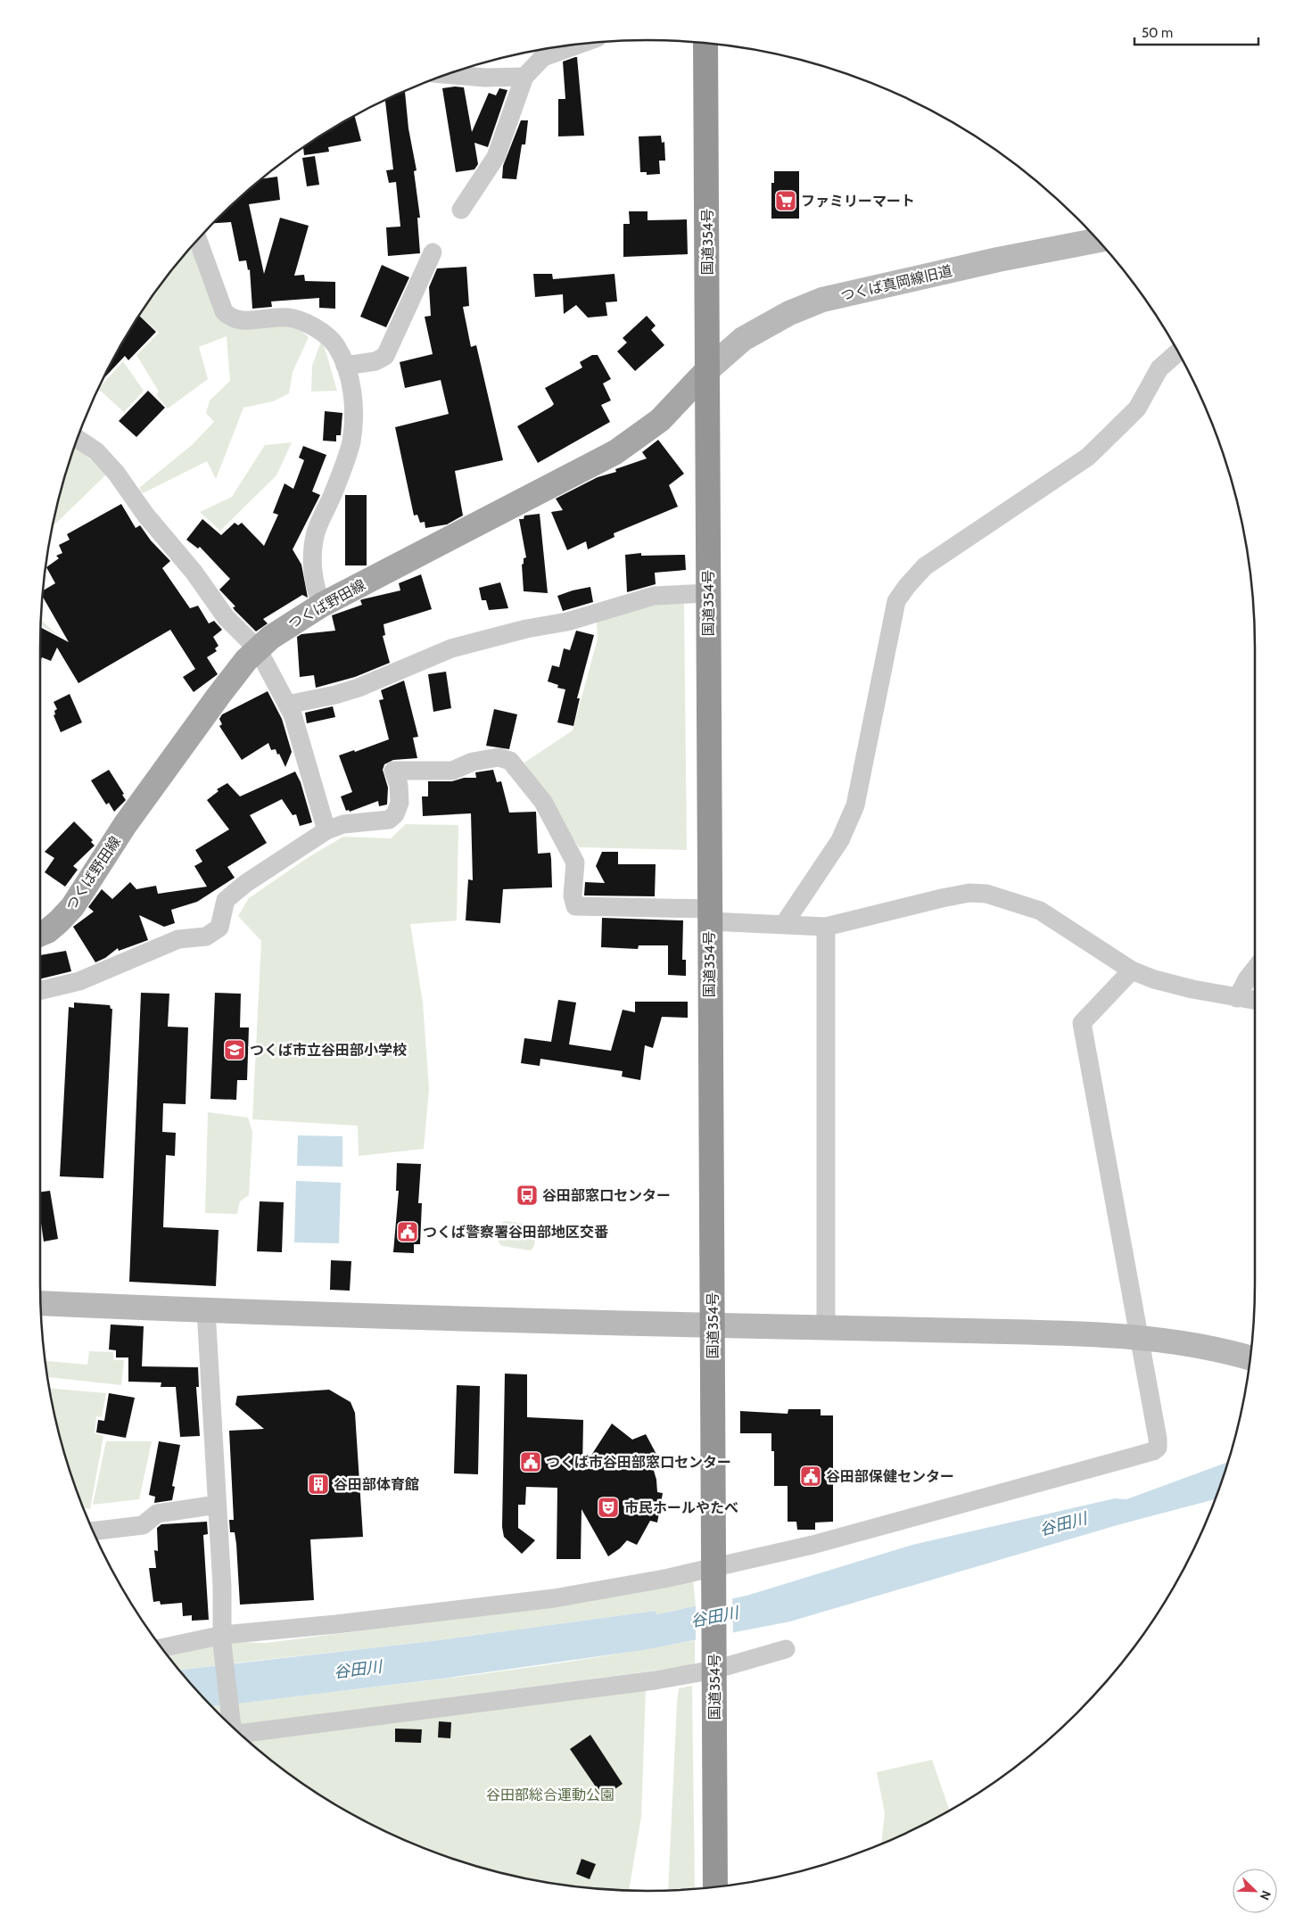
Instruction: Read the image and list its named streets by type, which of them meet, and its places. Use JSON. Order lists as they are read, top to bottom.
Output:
{
  "streets": {
    "highway": ["国道354号"],
    "main road": ["つくば野田線"],
    "street": ["つくば真岡線旧道"]
  },
  "crossings": [
    ["国道354号", "つくば真岡線旧道"],
    ["国道354号", "つくば野田線"],
    ["つくば真岡線旧道", "つくば野田線"]
  ],
  "water": ["谷田川"],
  "parks": ["谷田部総合運動公園"],
  "places": {
    "supermarket": ["ファミリーマート"],
    "school or university": ["つくば市立谷田部小学校"],
    "bus stop": ["谷田部窓口センター"],
    "public building": ["つくば警察署谷田部地区交番", "つくば市谷田部窓口センター", "谷田部保健センター"],
    "building": ["谷田部体育館"],
    "theatre": ["市民ホールやたべ"]
  },
  "scale_bar": "50 m",
  "north": "bottom right"
}
